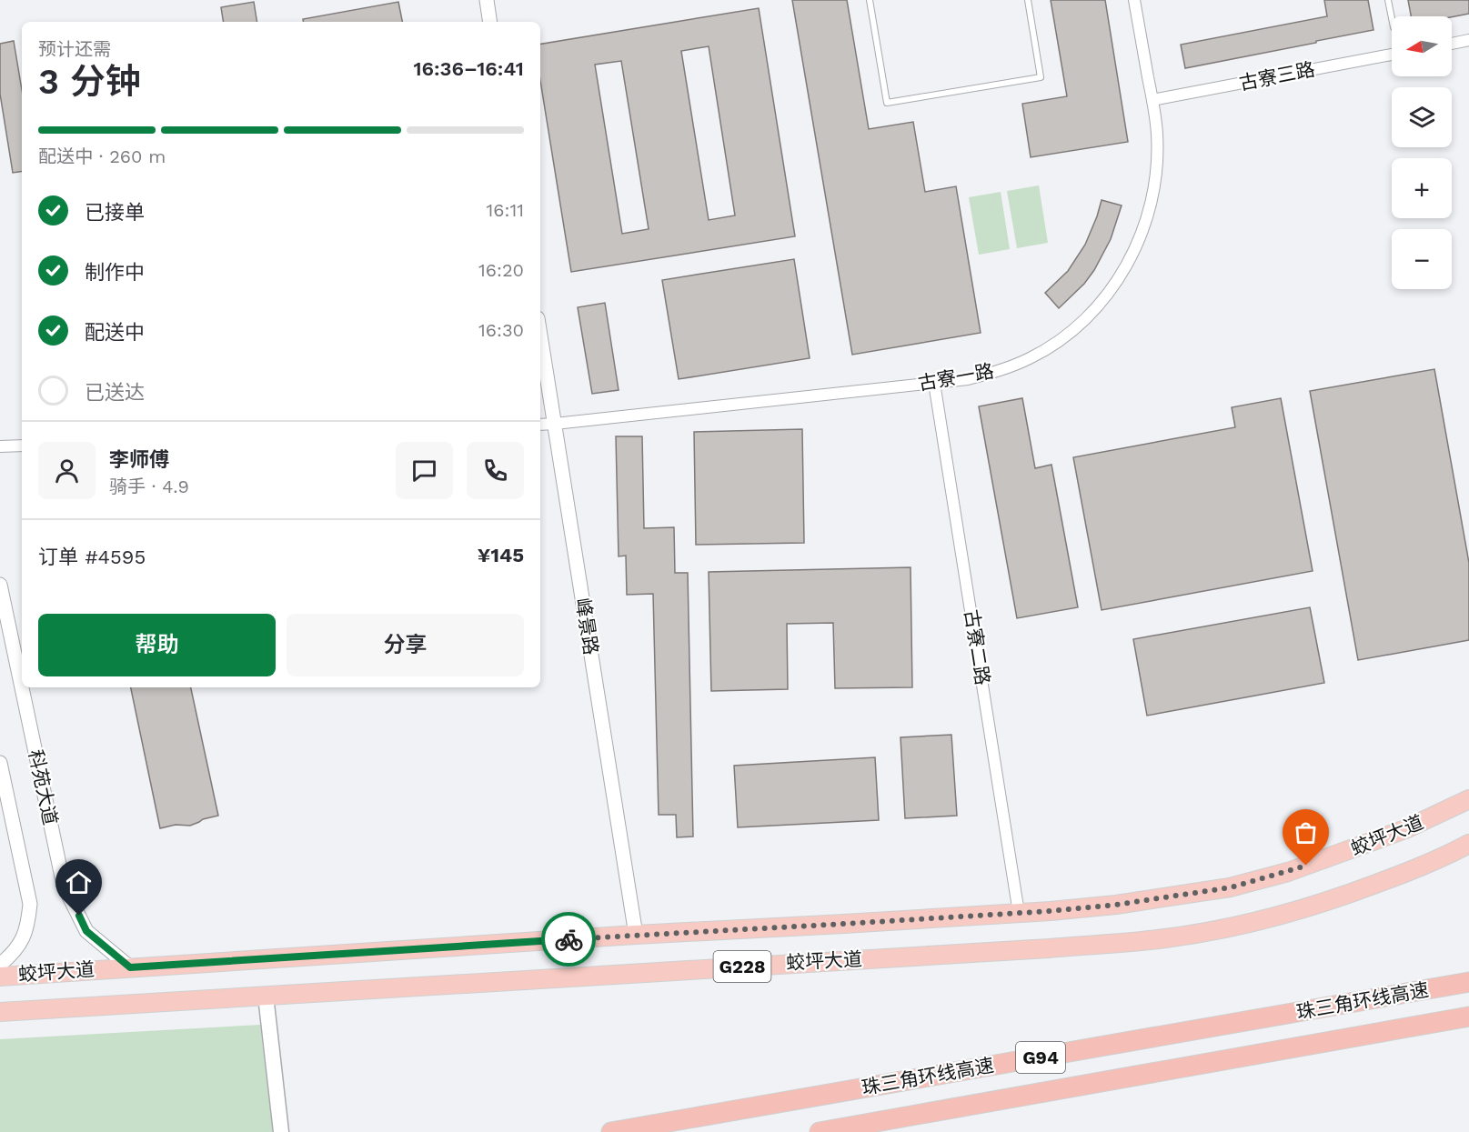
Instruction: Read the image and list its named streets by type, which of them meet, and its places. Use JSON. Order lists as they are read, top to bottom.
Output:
{
  "streets": {
    "highway": [
      "蛟坪大道",
      "G228",
      "珠三角环线高速",
      "G94"
    ],
    "street": [
      "古寮三路",
      "古寮一路",
      "峰景路",
      "古寮二路",
      "科苑大道"
    ]
  },
  "crossings": [
    ["古寮三路", "古寮一路"],
    ["古寮一路", "峰景路"],
    ["古寮一路", "古寮二路"],
    ["峰景路", "蛟坪大道"],
    ["古寮二路", "蛟坪大道"],
    ["科苑大道", "蛟坪大道"]
  ],
  "north": "left",
  "page": {
    "map_buttons": ["+", "−"],
    "heading": ["3 分钟", "预计还需", "16:36–16:41"],
    "panel": [
      "李师傅",
      "骑手 · 4.9",
      "订单 #4595",
      "¥145"
    ],
    "bar": "配送中 · 260 m",
    "list": [
      ["已接单", "16:11"],
      ["制作中", "16:20"],
      ["配送中", "16:30"],
      "已送达"
    ],
    "buttons": ["帮助", "分享"]
  }
}
